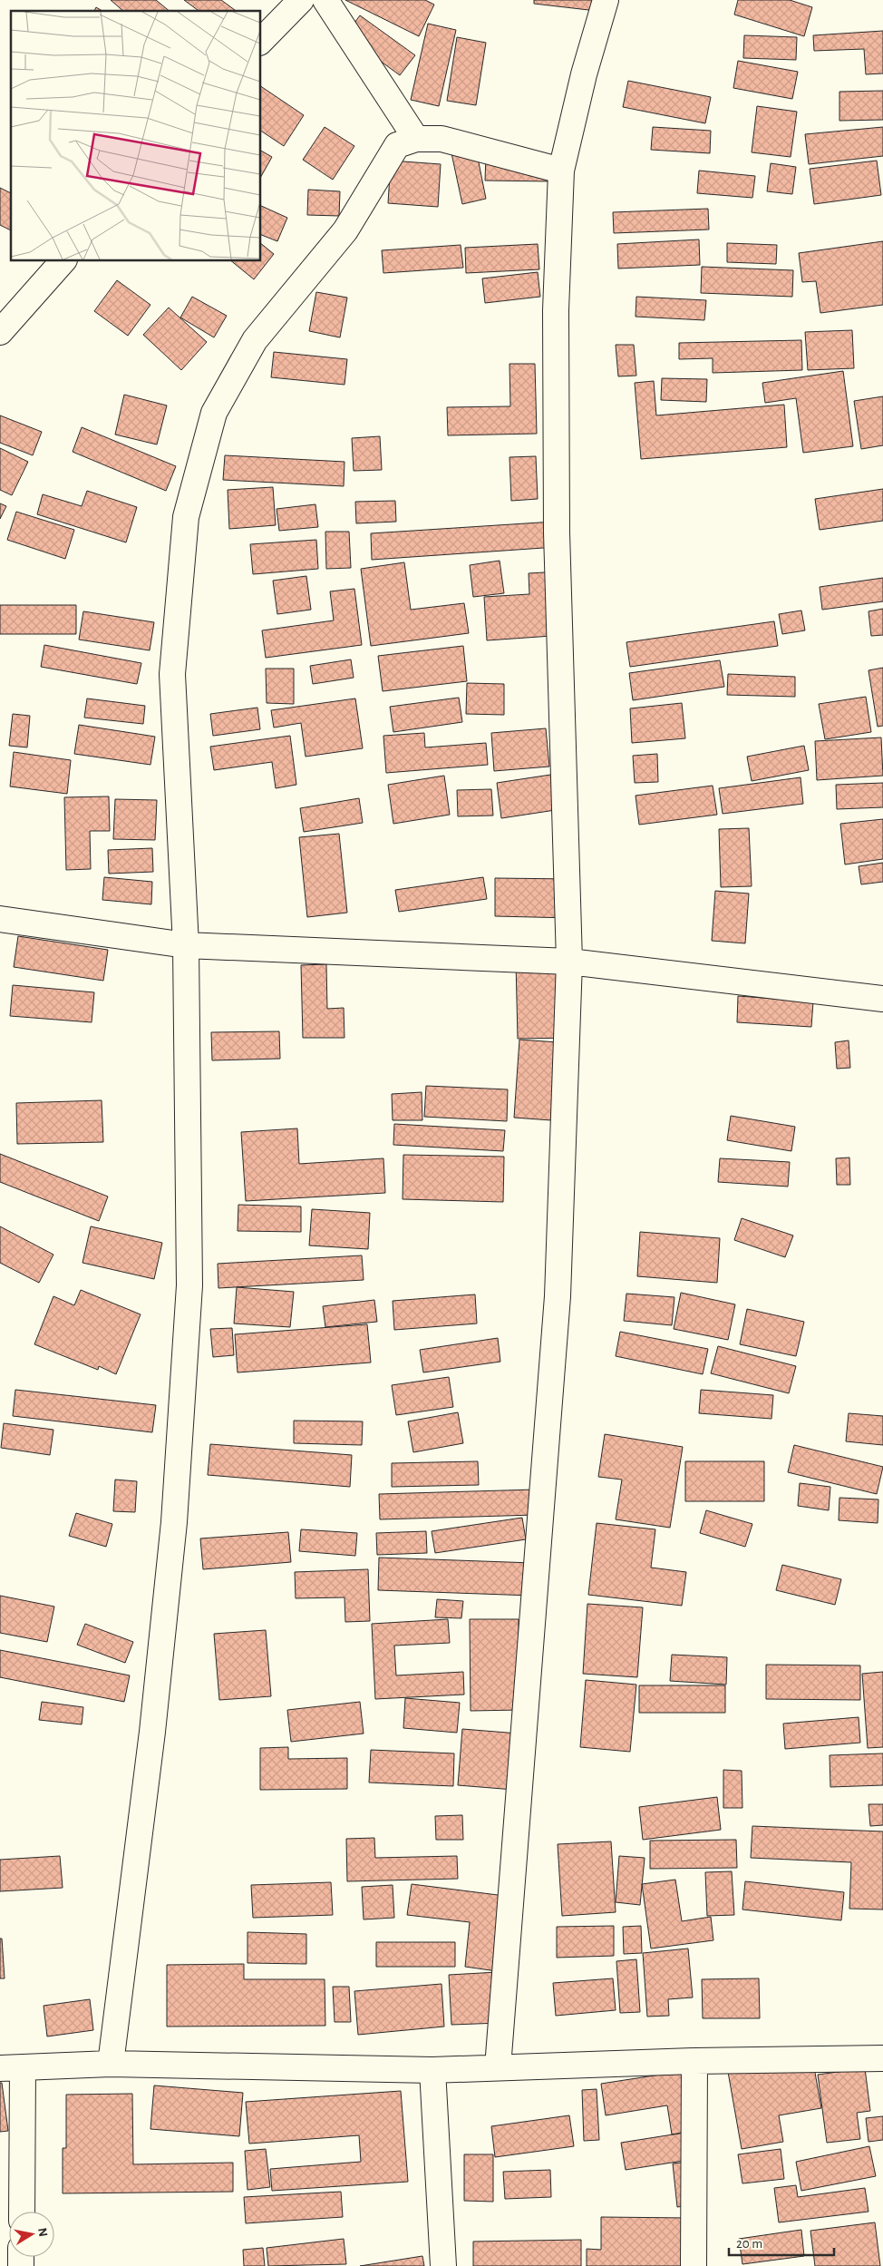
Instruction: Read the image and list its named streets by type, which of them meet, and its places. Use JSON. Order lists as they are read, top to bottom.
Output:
{
  "scale_bar": "20 m",
  "north": "right"
}
